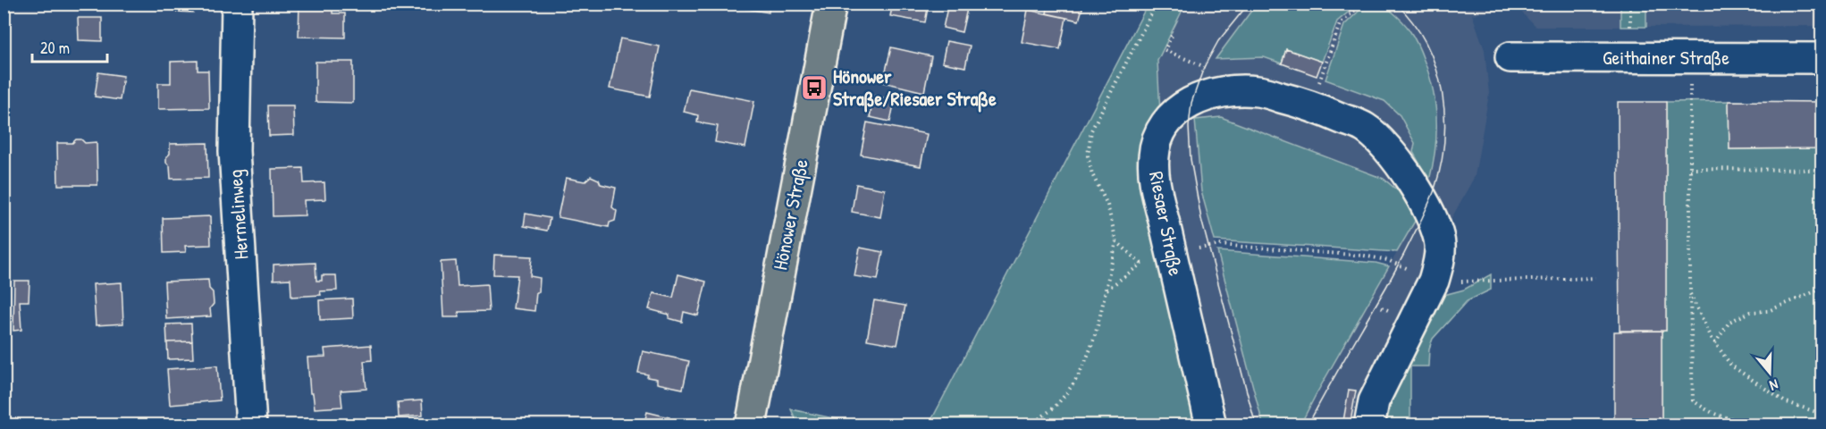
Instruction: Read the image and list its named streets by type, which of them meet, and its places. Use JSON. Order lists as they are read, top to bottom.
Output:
{
  "streets": {
    "main road": ["Hönower Straße"],
    "street": ["Geithainer Straße", "Hermelinweg", "Riesaer Straße"]
  },
  "places": {
    "bus stop": ["Hönower Straße/Riesaer Straße"]
  },
  "scale_bar": "20 m",
  "north": "bottom"
}
